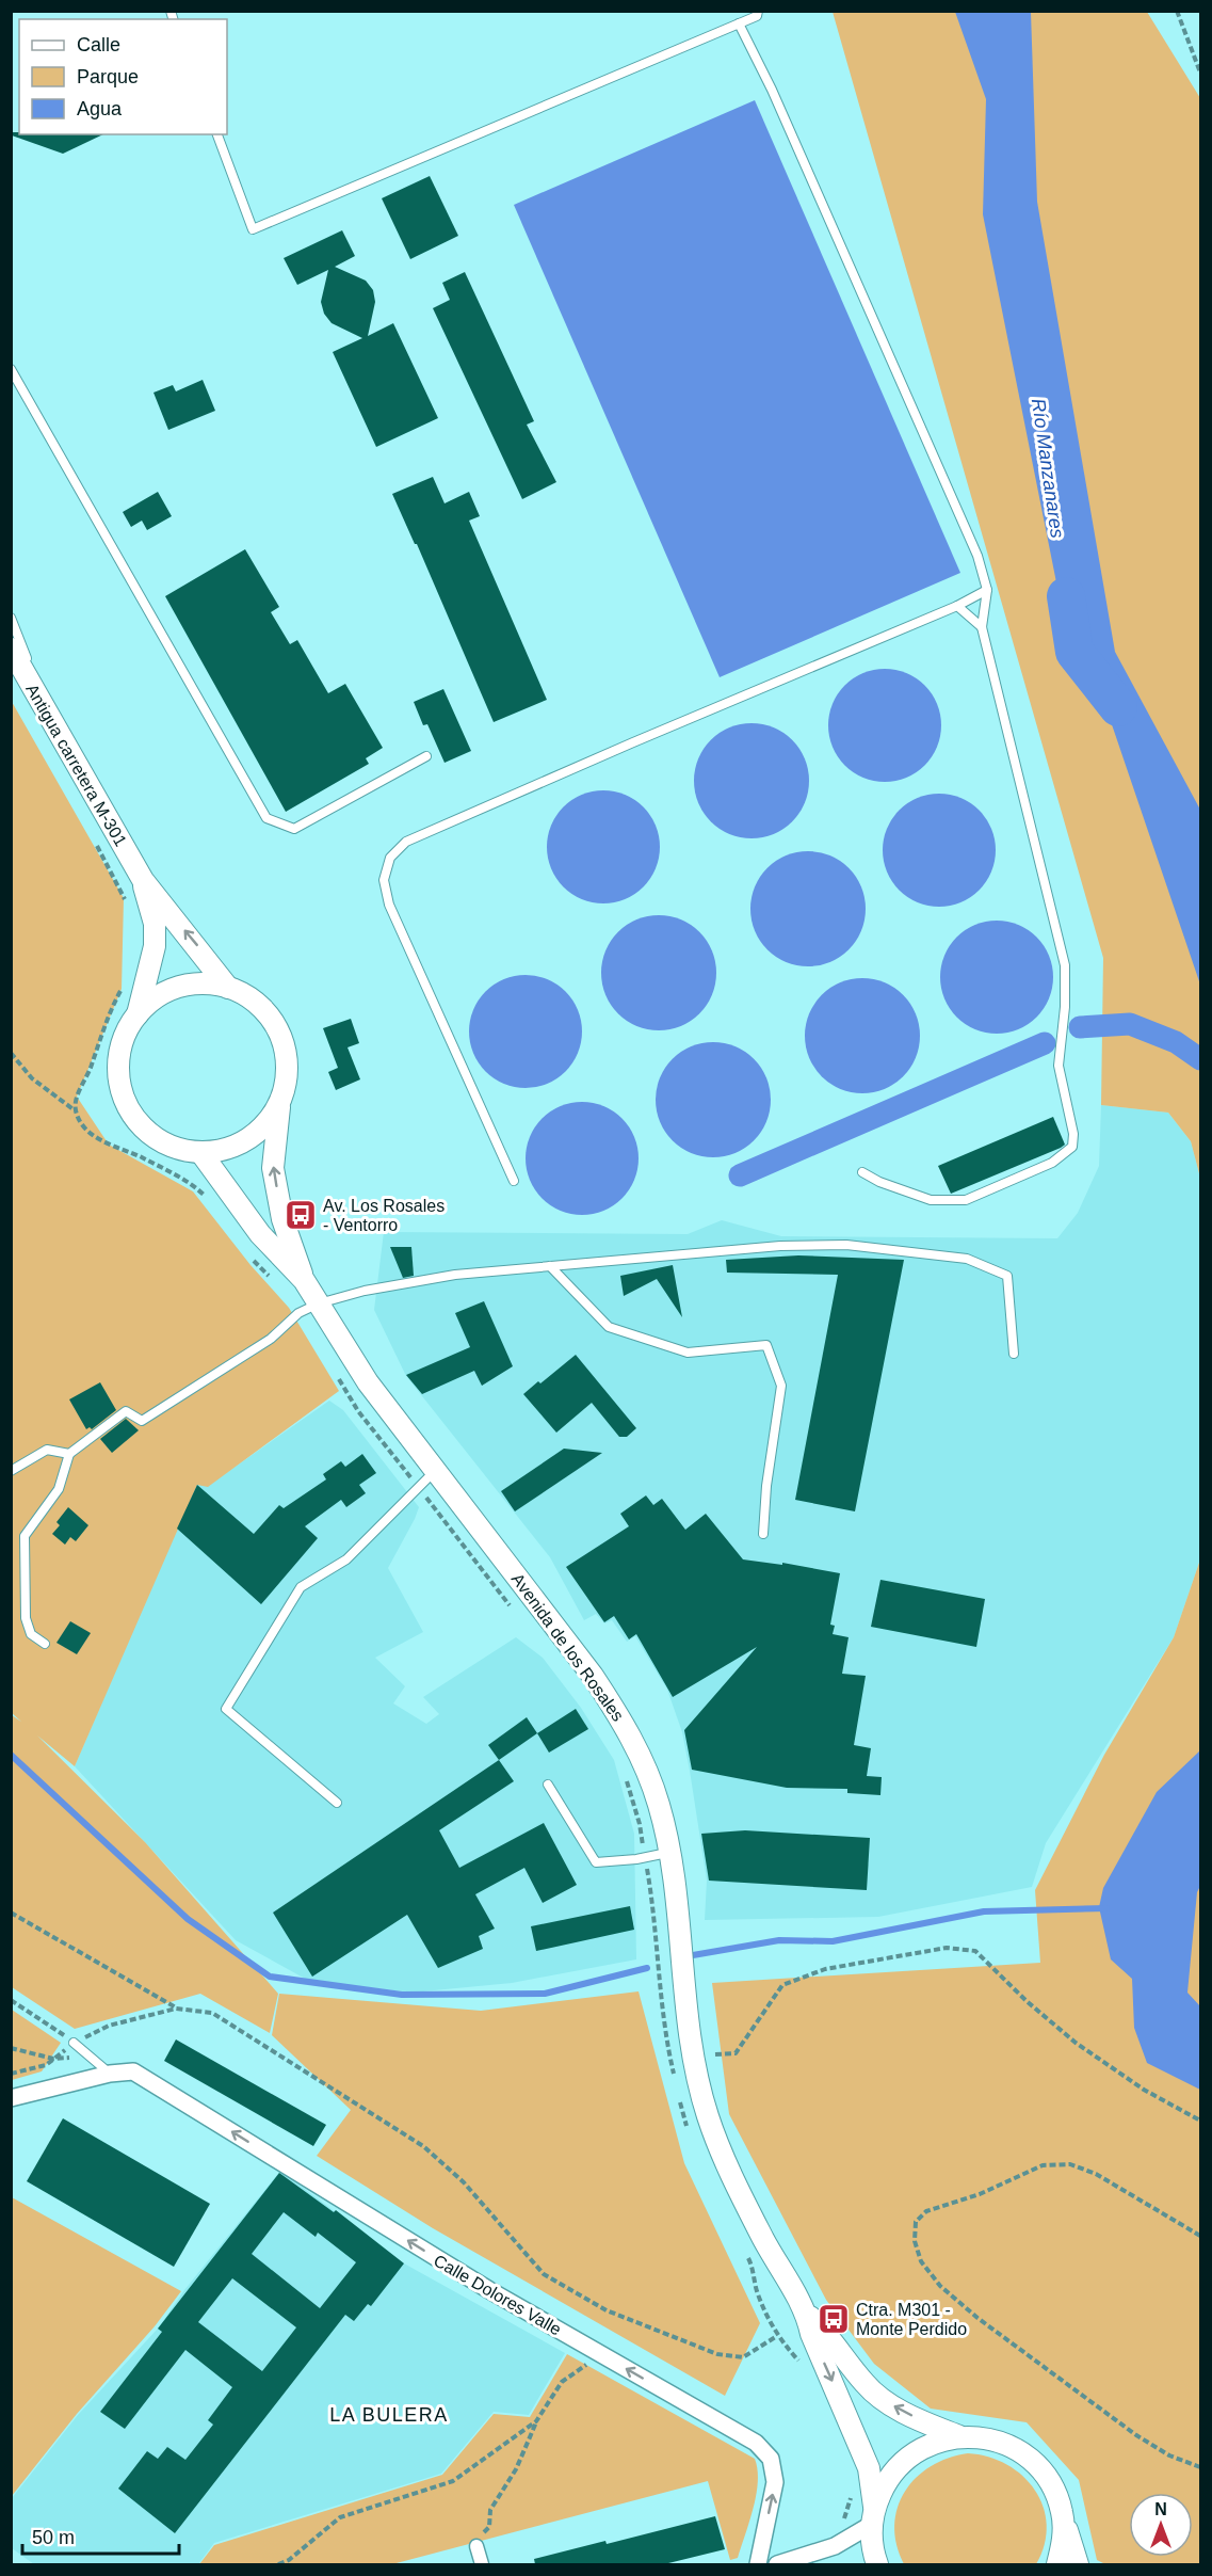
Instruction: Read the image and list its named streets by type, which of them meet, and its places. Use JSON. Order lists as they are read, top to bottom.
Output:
{
  "streets": {
    "street": ["Antigua carretera M-301", "Avenida de los Rosales", "Calle Dolores Valle"]
  },
  "crossings": [
    ["Antigua carretera M-301", "Avenida de los Rosales"]
  ],
  "one_way": ["Calle Dolores Valle"],
  "districts": ["LA BULERA"],
  "water": ["Río Manzanares"],
  "places": {
    "bus stop": ["Av. Los Rosales - Ventorro", "Ctra. M301 - Monte Perdido"]
  },
  "legend": ["Calle", "Parque", "Agua"],
  "scale_bar": "50 m",
  "north": "top"
}
